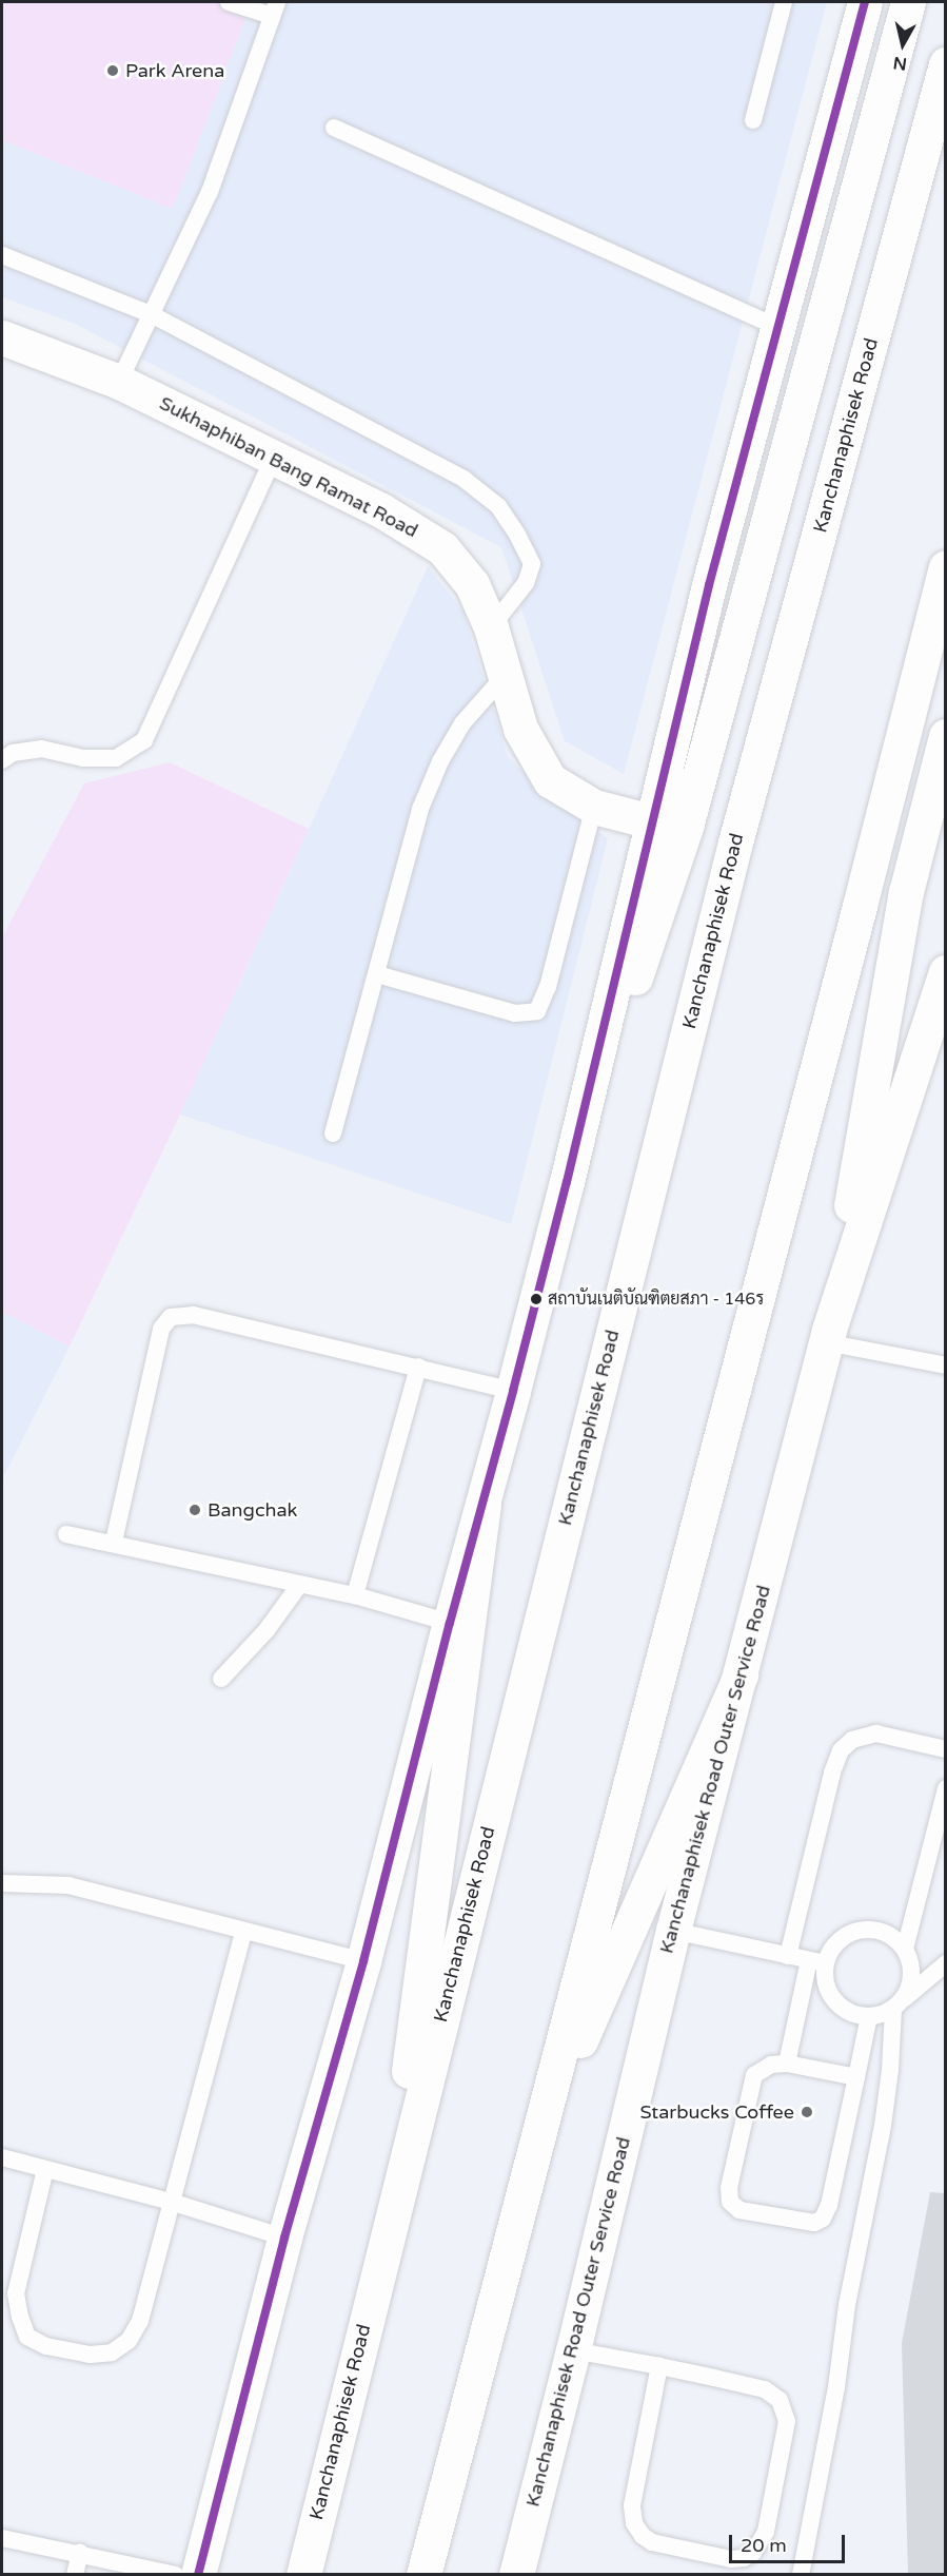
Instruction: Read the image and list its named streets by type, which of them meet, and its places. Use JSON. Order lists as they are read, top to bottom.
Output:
{
  "streets": {
    "main road": ["Kanchanaphisek Road", "Sukhaphiban Bang Ramat Road", "Kanchanaphisek Road Outer Service Road"]
  },
  "places": [
    "Park Arena",
    "สถาบันเนติบัณฑิตยสภา - 146ร",
    "Bangchak",
    "Starbucks Coffee"
  ],
  "scale_bar": "20 m",
  "north": "bottom"
}
